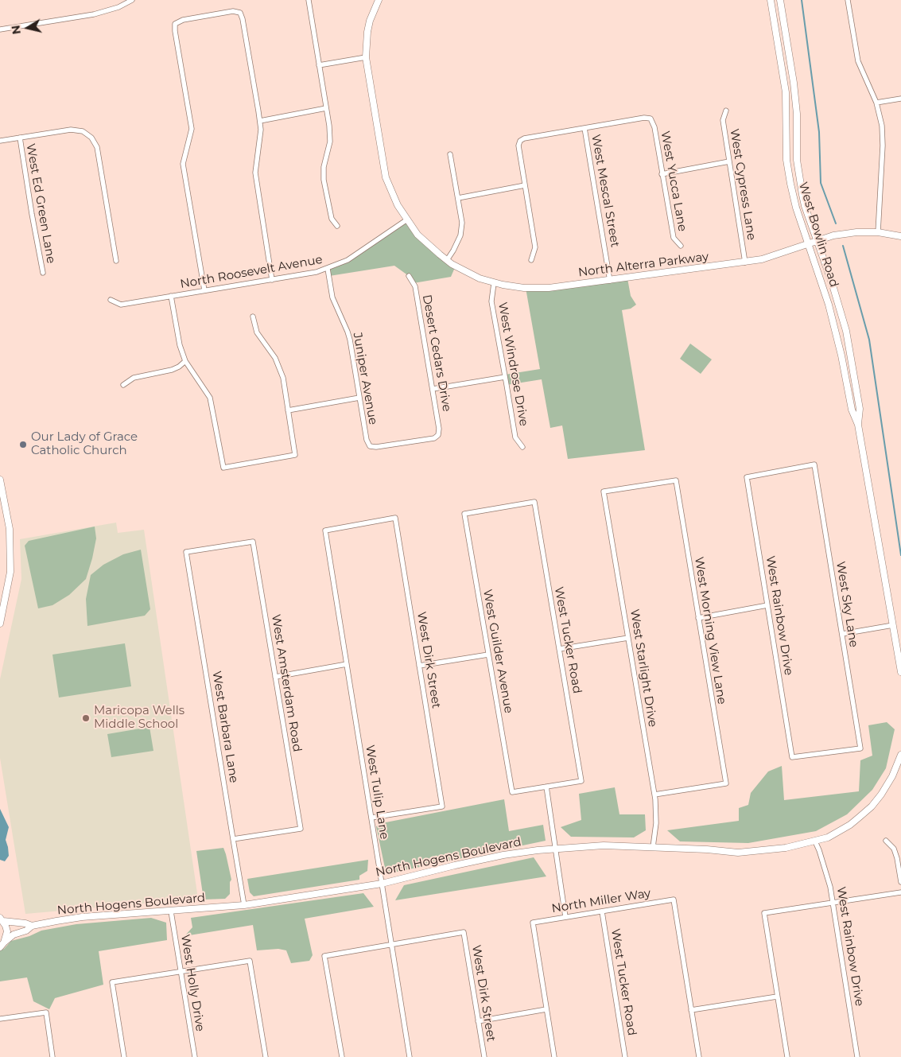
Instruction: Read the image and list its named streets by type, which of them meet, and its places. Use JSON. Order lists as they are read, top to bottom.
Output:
{
  "streets": {
    "street": [
      "West Yucca Lane",
      "West Cypress Lane",
      "West Mescal Street",
      "West Ed Green Lane",
      "West Bowlin Road",
      "North Alterra Parkway",
      "North Roosevelt Avenue",
      "Desert Cedars Drive",
      "West Windrose Drive",
      "Juniper Avenue",
      "West Sky Lane",
      "West Rainbow Drive",
      "West Morning View Lane",
      "West Tucker Road",
      "West Guilder Avenue",
      "West Dirk Street",
      "West Starlight Drive",
      "West Amsterdam Road",
      "West Barbara Lane",
      "West Tulip Lane",
      "North Hogens Boulevard",
      "North Miller Way",
      "West Holly Drive"
    ]
  },
  "crossings": [
    ["West Yucca Lane", "West Mescal Street"],
    ["West Cypress Lane", "North Alterra Parkway"],
    ["West Mescal Street", "North Alterra Parkway"],
    ["West Bowlin Road", "North Alterra Parkway"],
    ["North Alterra Parkway", "North Roosevelt Avenue"],
    ["North Alterra Parkway", "West Windrose Drive"],
    ["North Roosevelt Avenue", "Juniper Avenue"],
    ["Desert Cedars Drive", "Juniper Avenue"],
    ["West Sky Lane", "West Rainbow Drive"],
    ["West Rainbow Drive", "North Hogens Boulevard"],
    ["West Morning View Lane", "West Starlight Drive"],
    ["West Tucker Road", "West Guilder Avenue"],
    ["West Tucker Road", "North Miller Way"],
    ["West Dirk Street", "West Tulip Lane"],
    ["West Starlight Drive", "North Hogens Boulevard"],
    ["West Amsterdam Road", "West Barbara Lane"],
    ["West Barbara Lane", "North Hogens Boulevard"],
    ["West Tulip Lane", "North Hogens Boulevard"],
    ["North Hogens Boulevard", "West Holly Drive"]
  ],
  "places": ["Our Lady of Grace Catholic Church", "Maricopa Wells Middle School"],
  "north": "left"
}
